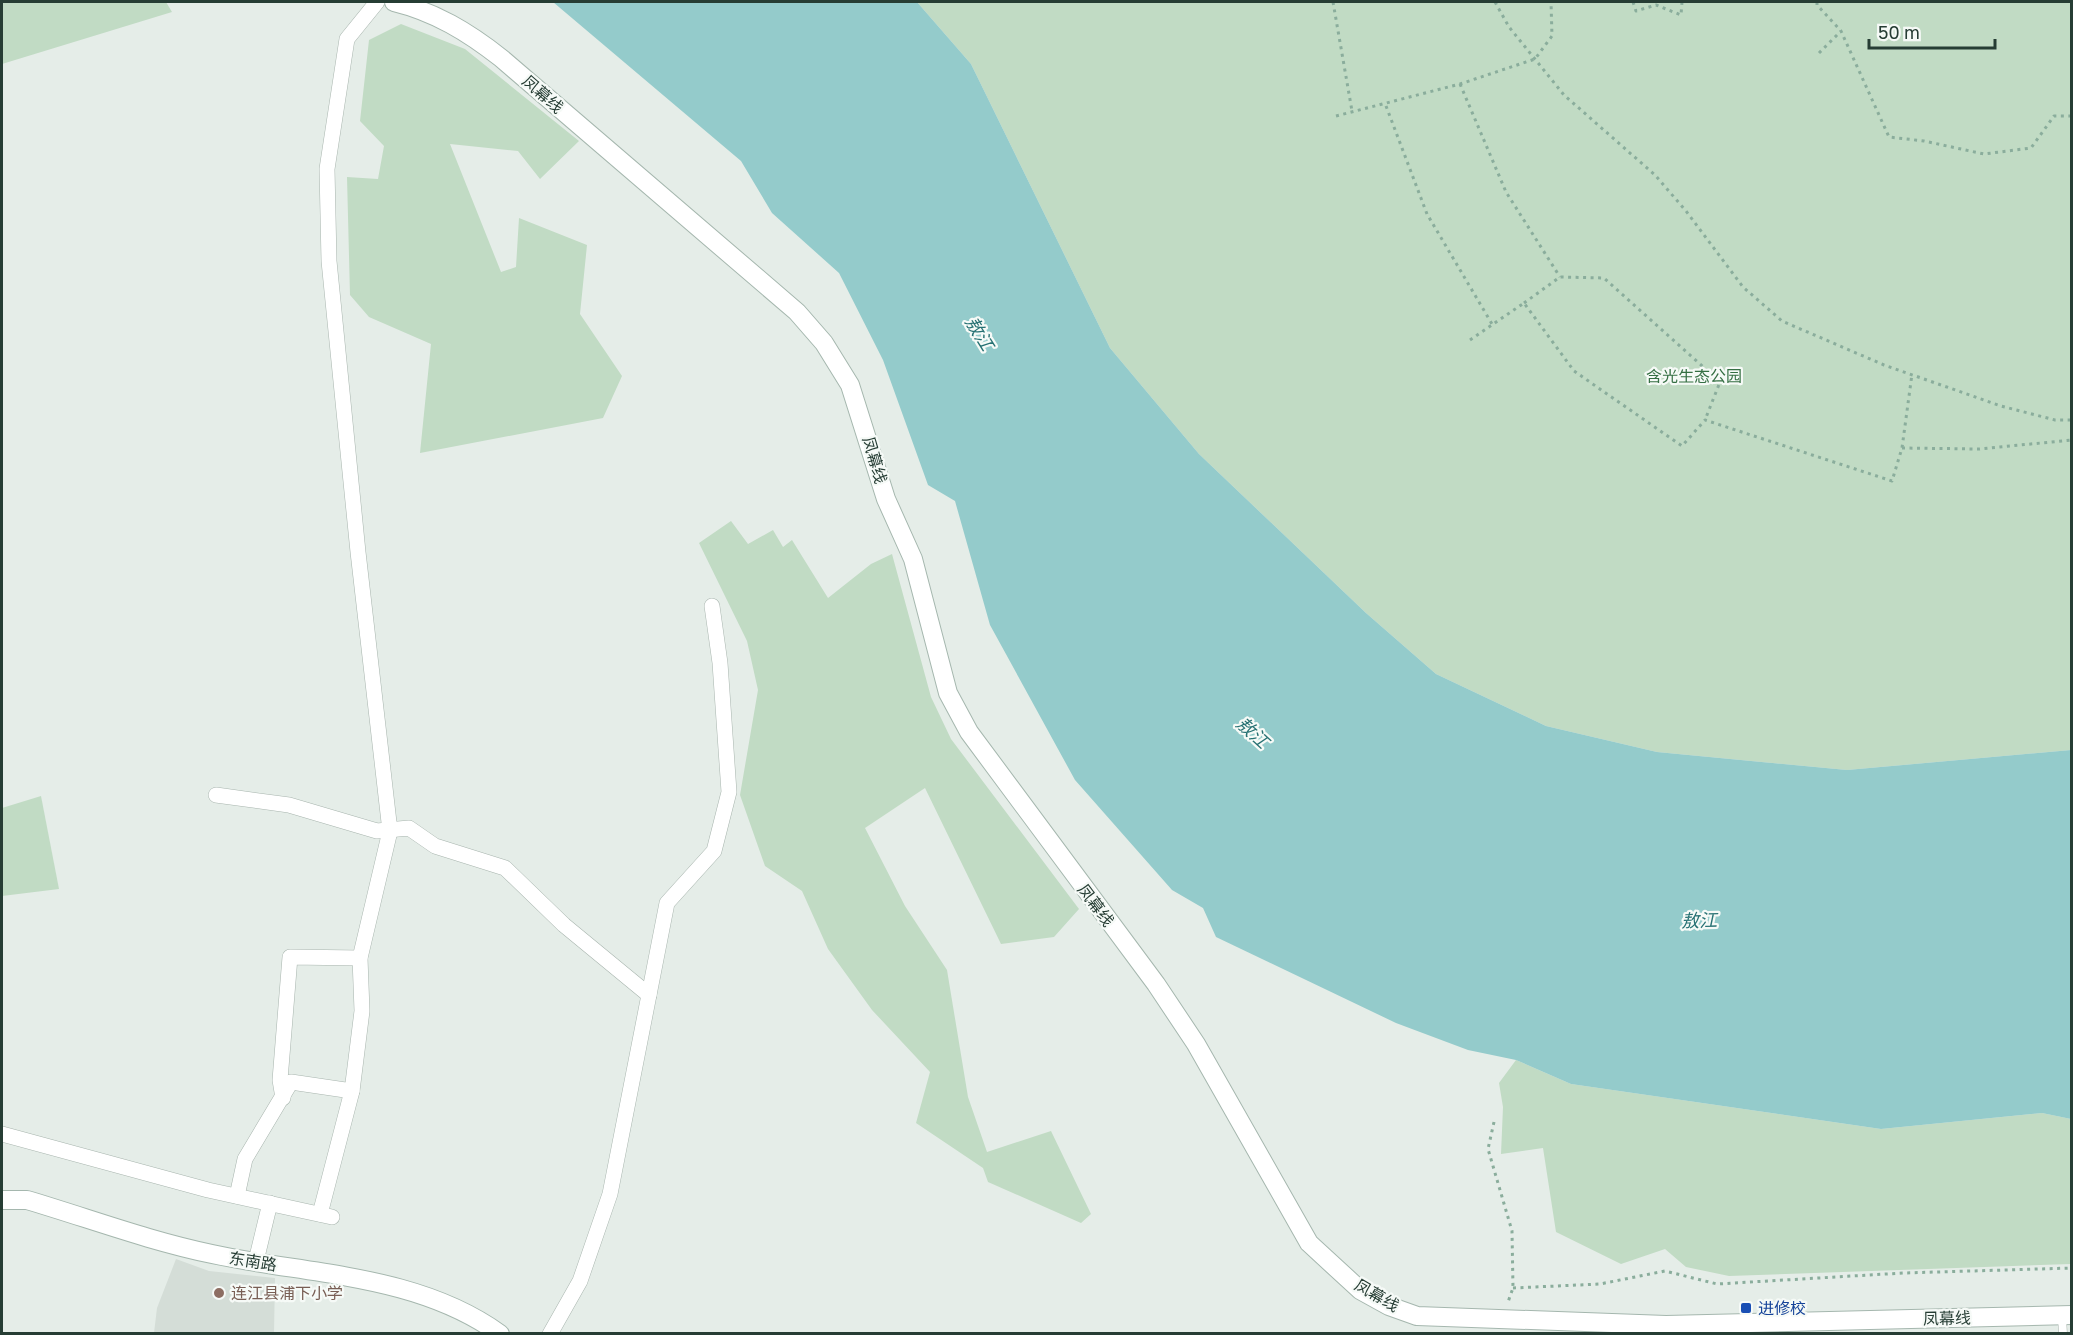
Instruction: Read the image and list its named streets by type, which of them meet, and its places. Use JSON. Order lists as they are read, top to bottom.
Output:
{
  "streets": {
    "main road": ["凤幕线", "东南路"]
  },
  "water": ["敖江"],
  "parks": ["含光生态公园"],
  "places": {
    "other": ["连江县浦下小学"],
    "transit": ["进修校"]
  },
  "scale_bar": "50 m"
}
